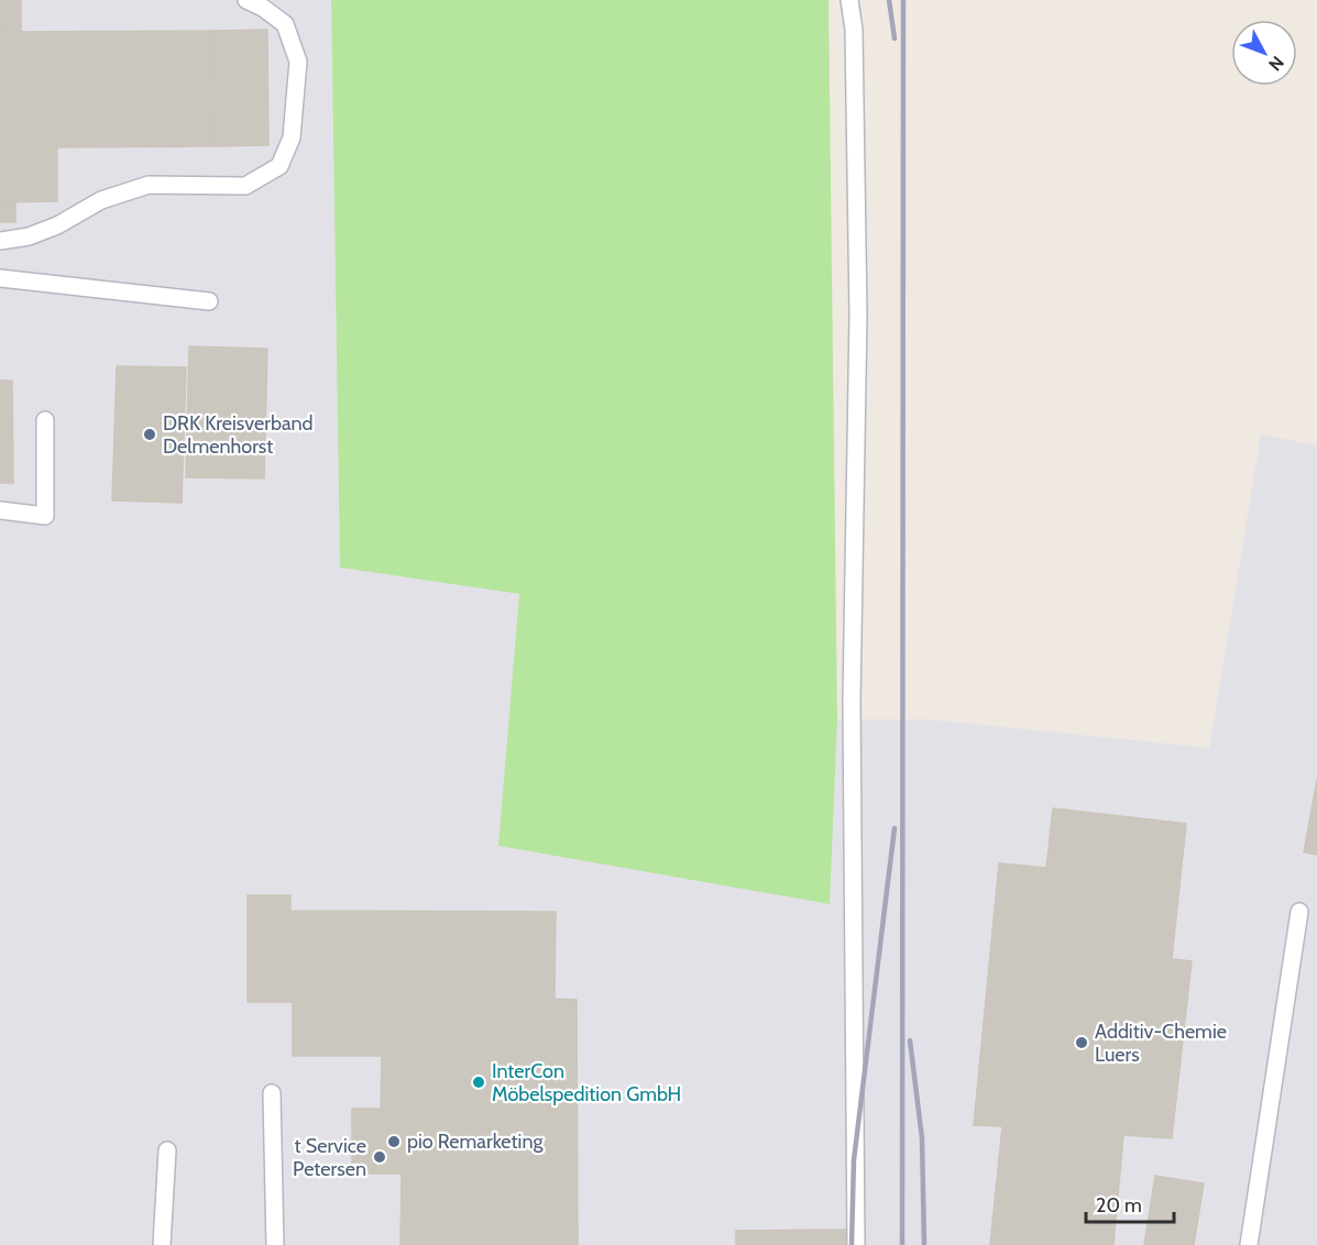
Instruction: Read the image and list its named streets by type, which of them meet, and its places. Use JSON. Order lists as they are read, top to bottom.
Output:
{
  "places": [
    "DRK Kreisverband Delmenhorst",
    "Additiv-Chemie Luers",
    "InterCon Möbelspedition GmbH",
    "pio Remarketing",
    "t Service Petersen"
  ],
  "scale_bar": "20 m",
  "north": "bottom right"
}
